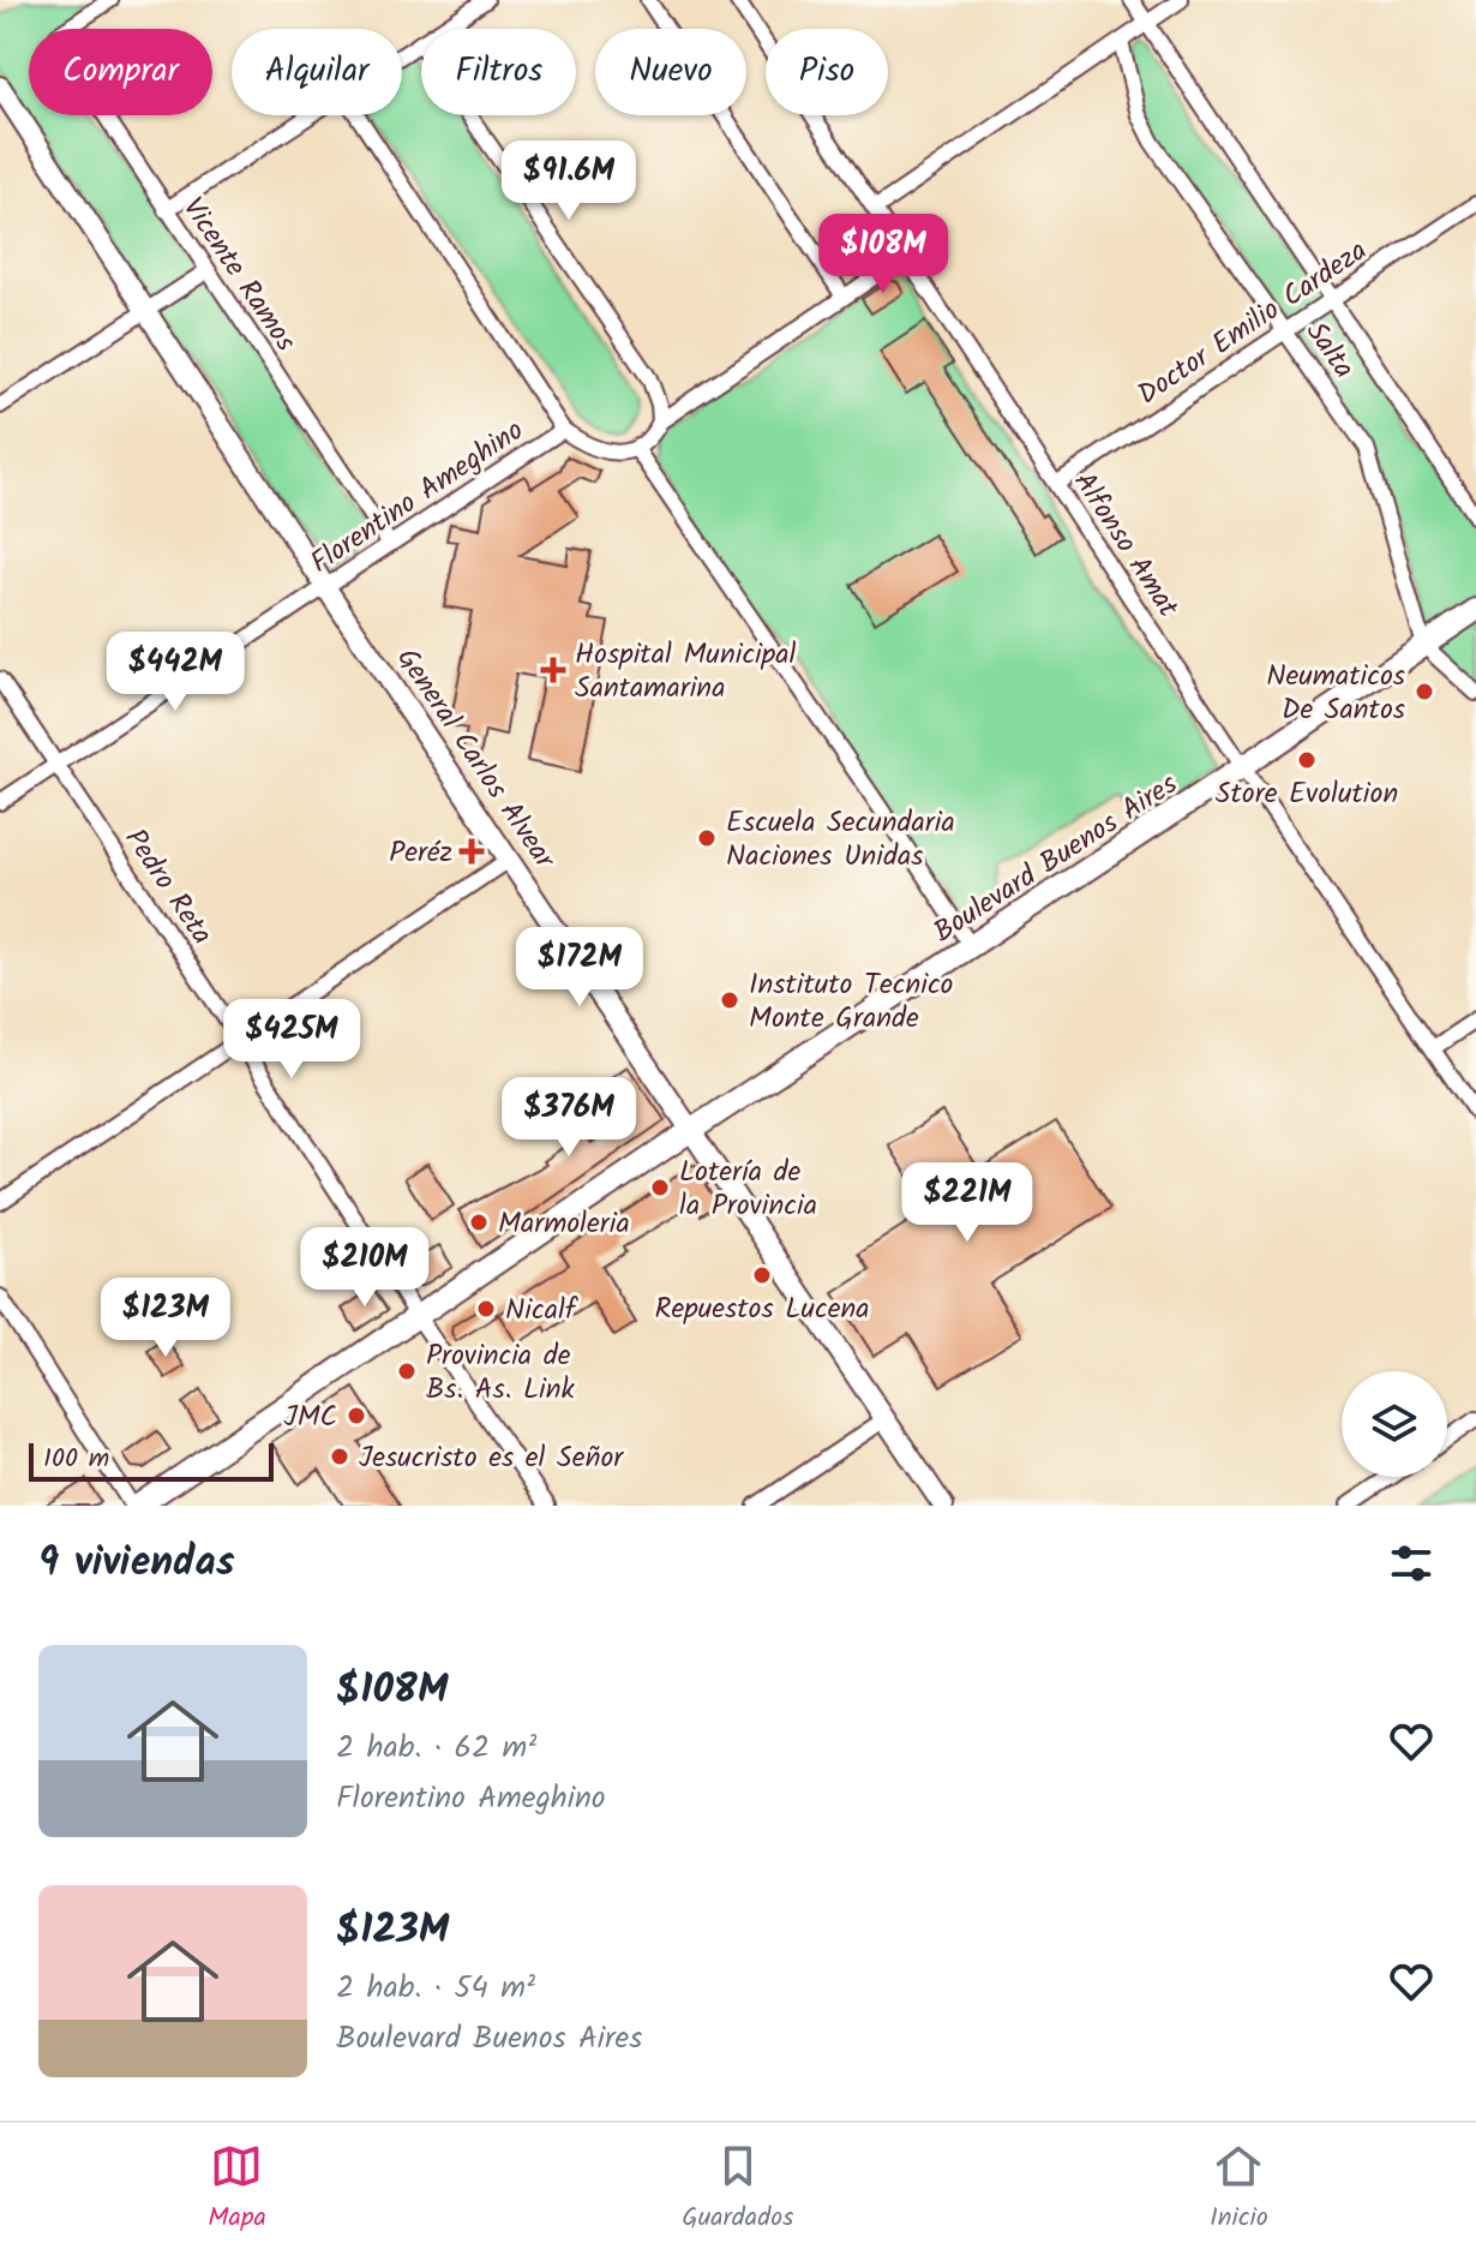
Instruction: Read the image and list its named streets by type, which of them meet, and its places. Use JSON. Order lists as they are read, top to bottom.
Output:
{
  "streets": {
    "main road": ["Boulevard Buenos Aires"],
    "street": [
      "Vicente Ramos",
      "Doctor Emilio Cardeza",
      "Salta",
      "Florentino Ameghino",
      "Alfonso Amat",
      "General Carlos Alvear",
      "Pedro Reta"
    ]
  },
  "crossings": [
    ["Vicente Ramos", "Florentino Ameghino"],
    ["Doctor Emilio Cardeza", "Salta"],
    ["Doctor Emilio Cardeza", "Alfonso Amat"],
    ["Salta", "Boulevard Buenos Aires"],
    ["Florentino Ameghino", "General Carlos Alvear"],
    ["Florentino Ameghino", "Pedro Reta"],
    ["Alfonso Amat", "Boulevard Buenos Aires"],
    ["General Carlos Alvear", "Boulevard Buenos Aires"],
    ["Boulevard Buenos Aires", "Pedro Reta"]
  ],
  "places": {
    "health": ["Hospital Municipal Santamarina", "Peréz"],
    "other": [
      "Neumaticos De Santos",
      "Store Evolution",
      "Escuela Secundaria Naciones Unidas",
      "Instituto Tecnico Monte Grande",
      "Lotería de la Provincia",
      "Marmoleria",
      "Repuestos Lucena",
      "Nicalf",
      "Provincia de Bs. As. Link",
      "JMC",
      "Jesucristo es el Señor"
    ]
  },
  "scale_bar": "100 m",
  "page": {
    "chip": [
      "Comprar",
      "Alquilar",
      "Filtros",
      "Nuevo",
      "Piso"
    ],
    "price": [
      "$91.6M",
      "$108M",
      "$442M",
      "$172M",
      "$425M",
      "$376M",
      "$221M",
      "$210M",
      "$123M"
    ],
    "scale": "100 m",
    "heading": "9 viviendas",
    "list": [
      {
        "name": "$108M",
        "note": "2 hab. · 62 m² · Florentino Ameghino"
      },
      {
        "name": "$123M",
        "note": "2 hab. · 54 m² · Boulevard Buenos Aires"
      }
    ],
    "tabs": ["Mapa", "Guardados", "Inicio"]
  }
}
